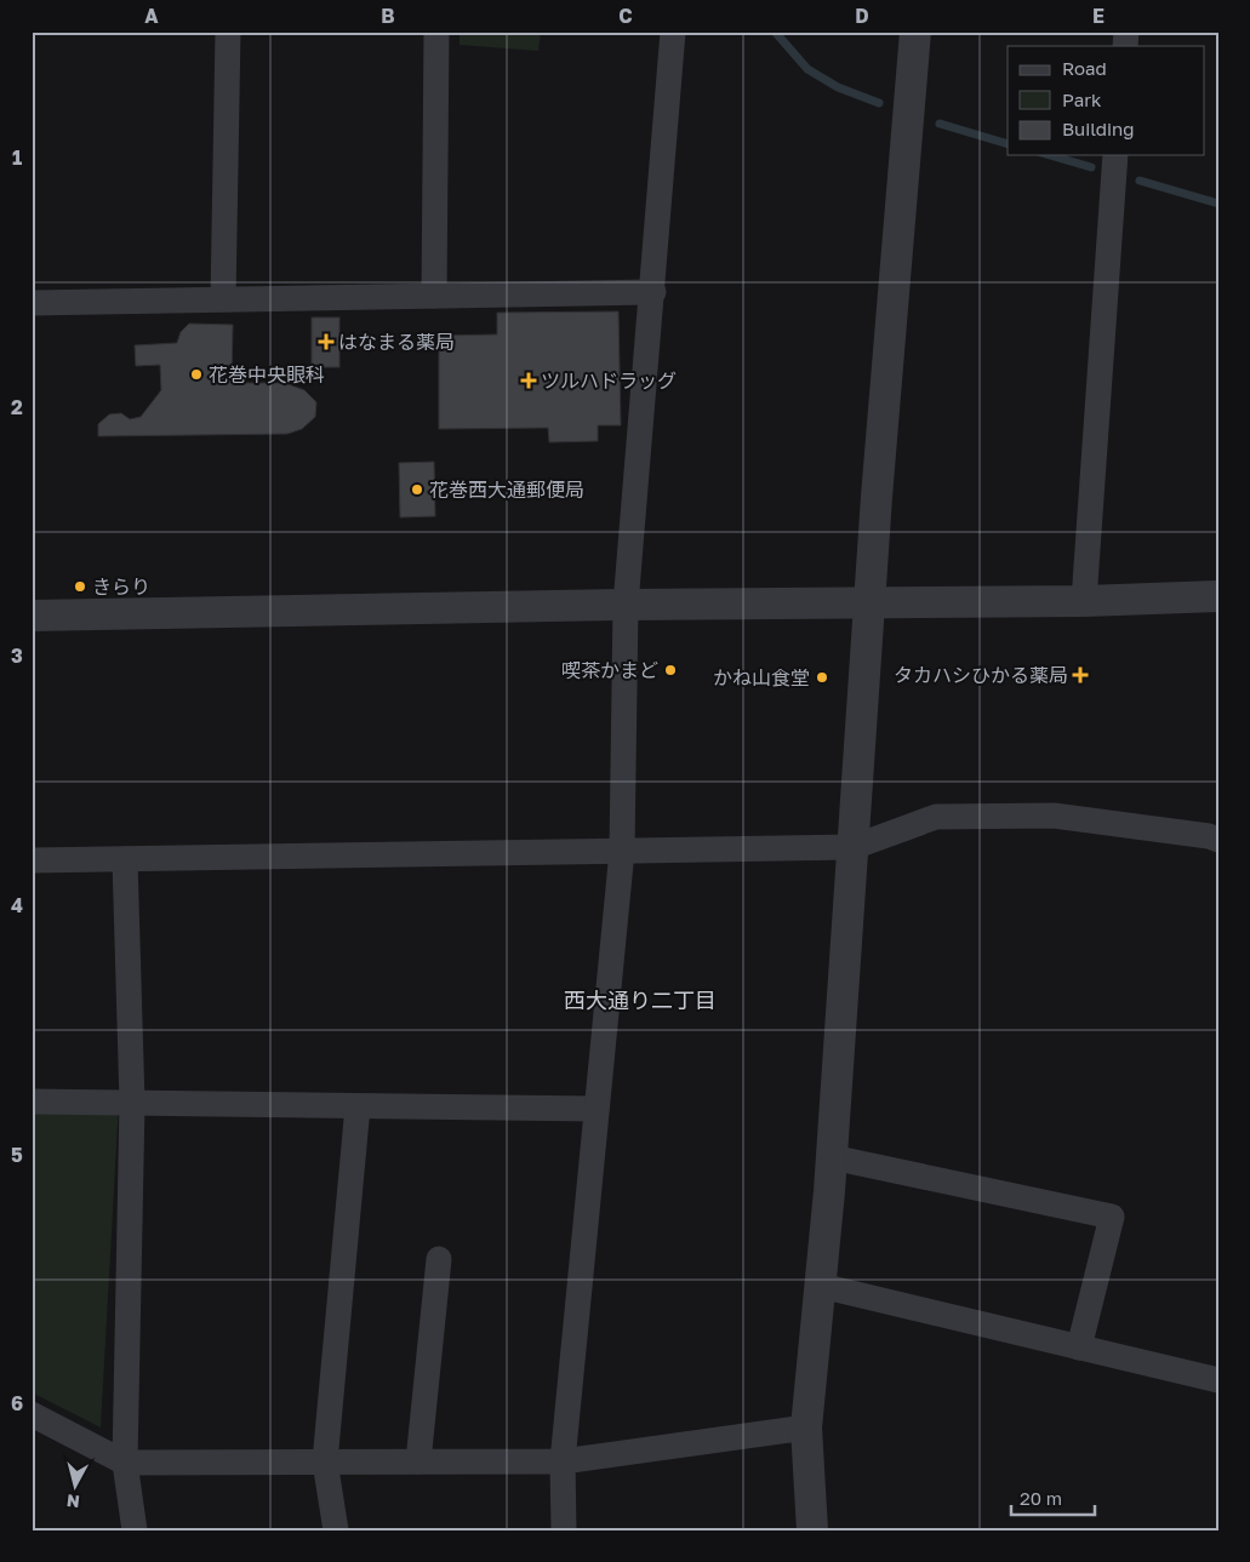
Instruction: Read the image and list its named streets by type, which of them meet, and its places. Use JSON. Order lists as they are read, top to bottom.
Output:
{
  "districts": ["西大通り二丁目"],
  "places": {
    "health": ["はなまる薬局", "ツルハドラッグ", "タカハシひかる薬局"],
    "other": [
      "花巻中央眼科",
      "花巻西大通郵便局",
      "きらり",
      "喫茶かまど",
      "かね山食堂"
    ]
  },
  "legend": ["Road", "Park", "Building"],
  "scale_bar": "20 m",
  "north": "bottom",
  "grid": {
    "columns": [
      "A",
      "B",
      "C",
      "D",
      "E"
    ],
    "rows": [
      "1",
      "2",
      "3",
      "4",
      "5",
      "6"
    ]
  }
}
